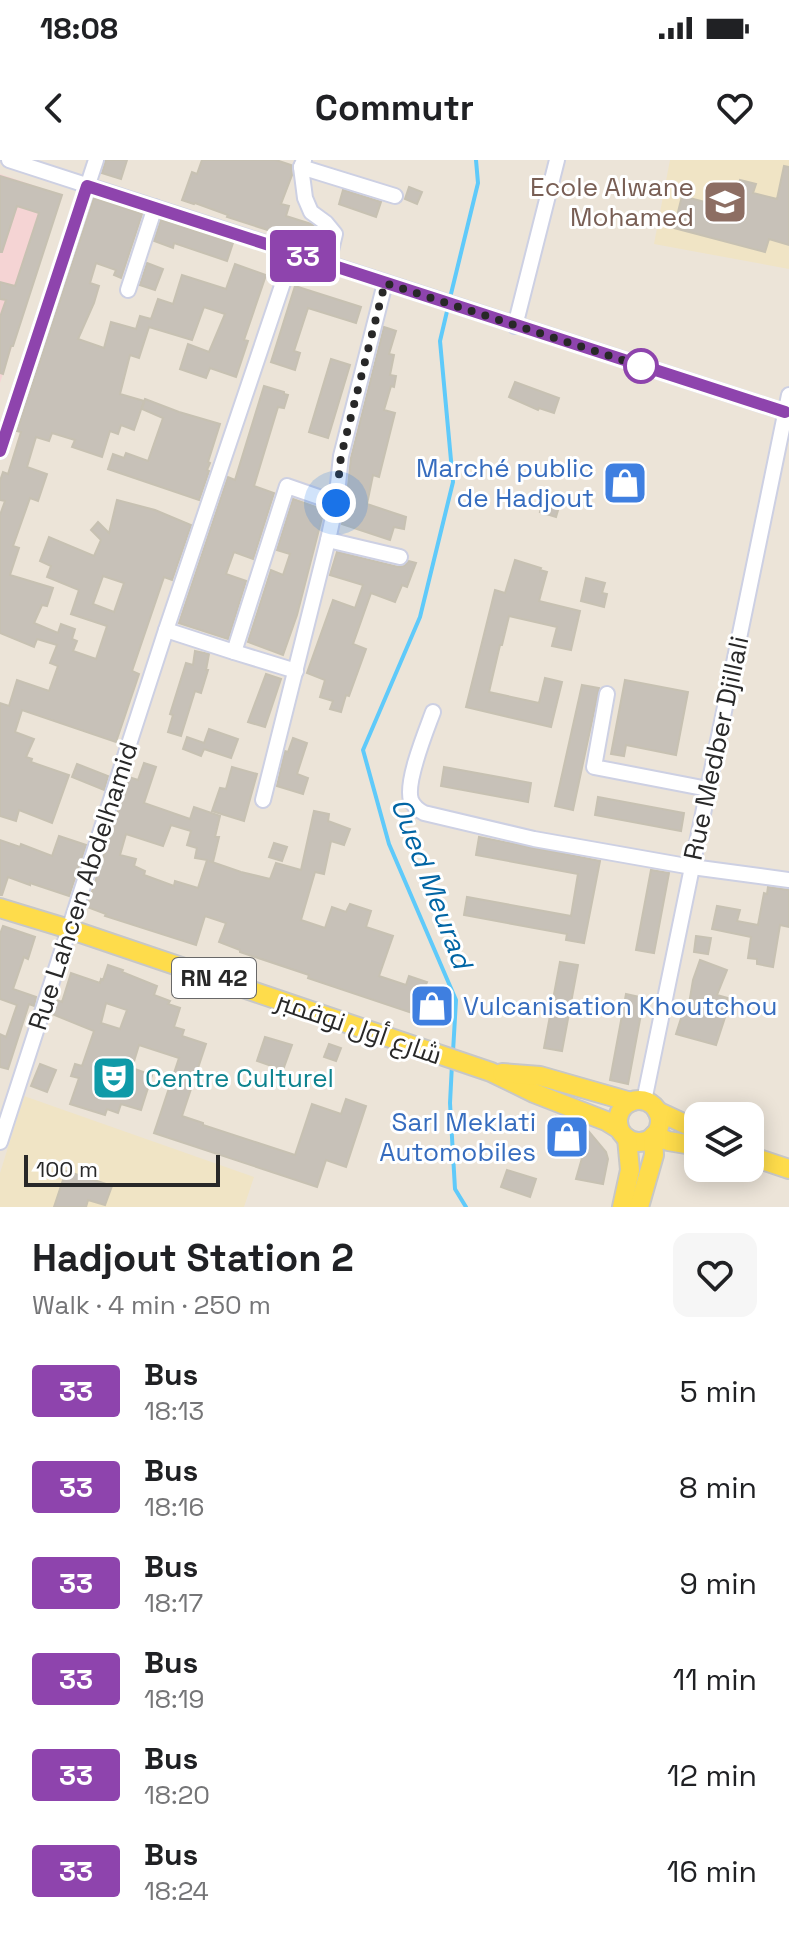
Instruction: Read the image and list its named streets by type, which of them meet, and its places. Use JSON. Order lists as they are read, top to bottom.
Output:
{
  "streets": {
    "main road": ["RN 42", "شارع أول نوفمبر"],
    "street": ["Rue Medber Djillali", "Rue Lahcen Abdelhamid"]
  },
  "crossings": [
    ["Rue Medber Djillali", "RN 42"],
    ["Rue Lahcen Abdelhamid", "شارع أول نوفمبر"],
    ["RN 42", "شارع أول نوفمبر"]
  ],
  "water": ["Oued Meurad"],
  "places": {
    "school or university": ["Ecole Alwane Mohamed"],
    "shop": ["Marché public de Hadjout", "Vulcanisation Khoutchou", "Sarl Meklati Automobiles"],
    "theatre": ["Centre Culturel"]
  },
  "lines": ["bus line 33"],
  "scale_bar": "100 m",
  "page": {
    "status": "18:08",
    "header": "Commutr",
    "on_map": "33",
    "scale": "100 m",
    "heading": ["Hadjout Station 2", "Walk · 4 min · 250 m"],
    "list": [
      {
        "mark": "33",
        "name": "Bus",
        "note": "18:13",
        "value": "5 min"
      },
      {
        "mark": "33",
        "name": "Bus",
        "note": "18:16",
        "value": "8 min"
      },
      {
        "mark": "33",
        "name": "Bus",
        "note": "18:17",
        "value": "9 min"
      },
      {
        "mark": "33",
        "name": "Bus",
        "note": "18:19",
        "value": "11 min"
      },
      {
        "mark": "33",
        "name": "Bus",
        "note": "18:20",
        "value": "12 min"
      },
      {
        "mark": "33",
        "name": "Bus",
        "note": "18:24",
        "value": "16 min"
      }
    ]
  }
}
